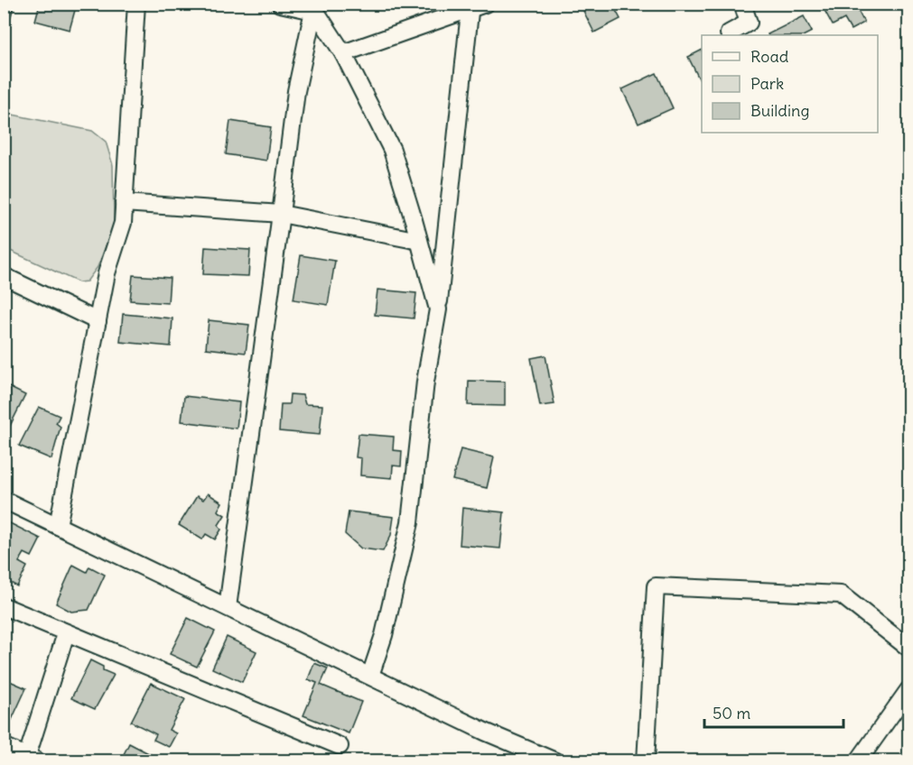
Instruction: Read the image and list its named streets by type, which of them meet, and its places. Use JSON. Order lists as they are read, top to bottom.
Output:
{
  "legend": ["Road", "Park", "Building"],
  "scale_bar": "50 m"
}
